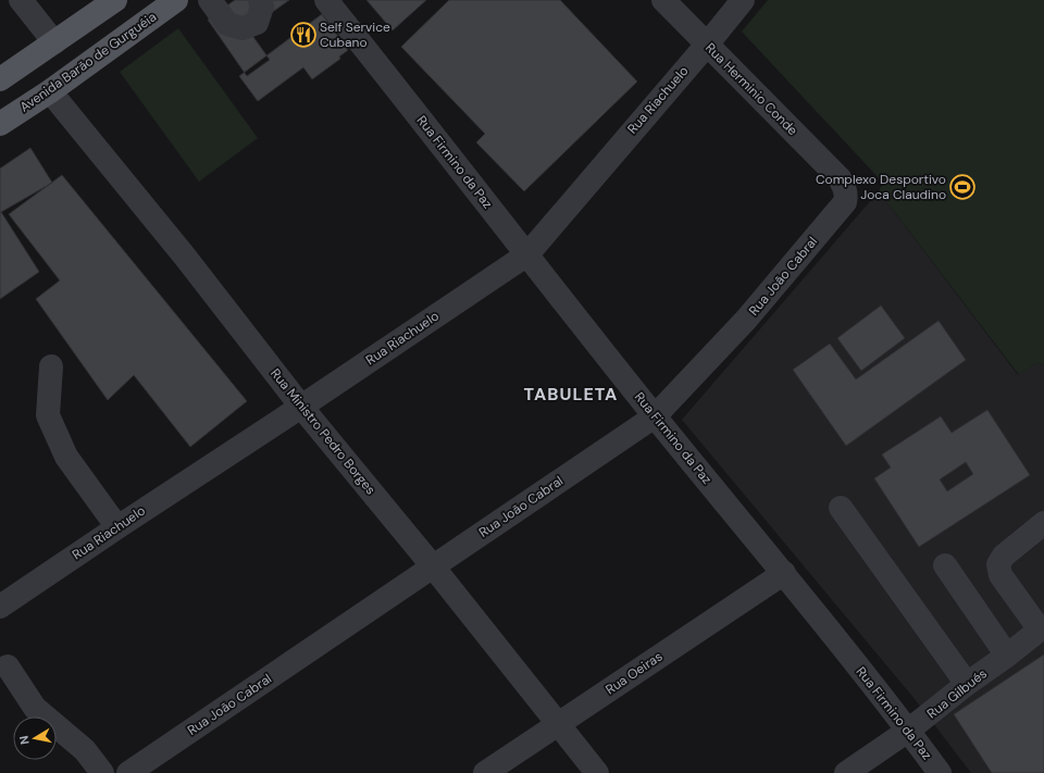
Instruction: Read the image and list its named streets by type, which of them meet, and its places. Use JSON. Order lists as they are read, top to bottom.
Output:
{
  "streets": {
    "main road": ["Avenida Barão de Gurguéia"],
    "street": [
      "Rua Herminio Conde",
      "Rua Riachuelo",
      "Rua Firmino da Paz",
      "Rua João Cabral",
      "Rua Ministro Pedro Borges",
      "Rua Oeiras",
      "Rua Gilbués"
    ]
  },
  "crossings": [
    ["Avenida Barão de Gurguéia", "Rua Ministro Pedro Borges"],
    ["Rua Herminio Conde", "Rua Riachuelo"],
    ["Rua Herminio Conde", "Rua João Cabral"],
    ["Rua Riachuelo", "Rua Firmino da Paz"],
    ["Rua Riachuelo", "Rua Ministro Pedro Borges"],
    ["Rua Firmino da Paz", "Rua João Cabral"],
    ["Rua Firmino da Paz", "Rua Oeiras"],
    ["Rua Firmino da Paz", "Rua Gilbués"],
    ["Rua João Cabral", "Rua Ministro Pedro Borges"],
    ["Rua Ministro Pedro Borges", "Rua Oeiras"]
  ],
  "districts": ["TABULETA"],
  "places": {
    "restaurant": ["Self Service Cubano"],
    "sports": ["Complexo Desportivo Joca Claudino"]
  },
  "north": "left"
}
